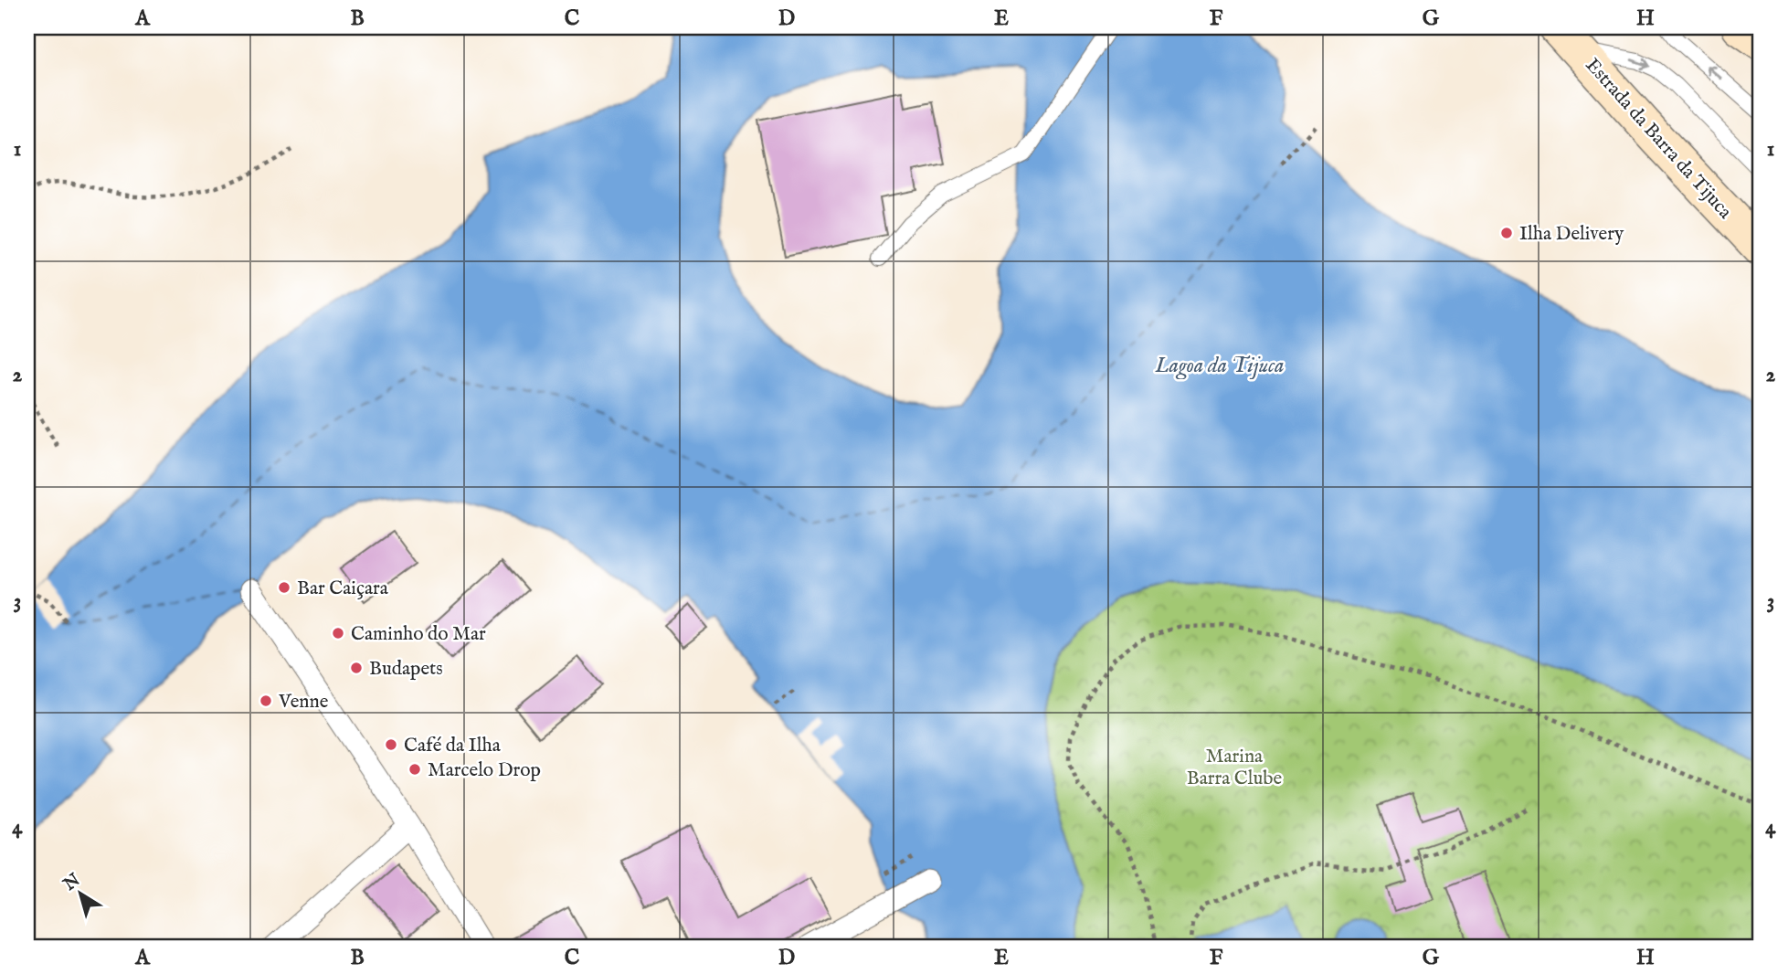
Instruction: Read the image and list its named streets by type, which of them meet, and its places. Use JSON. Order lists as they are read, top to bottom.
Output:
{
  "streets": {
    "main road": ["Estrada da Barra da Tijuca"]
  },
  "water": ["Lagoa da Tijuca"],
  "parks": ["Marina Barra Clube"],
  "places": [
    "Ilha Delivery",
    "Bar Caiçara",
    "Caminho do Mar",
    "Budapets",
    "Venne",
    "Café da Ilha",
    "Marcelo Drop"
  ],
  "north": "top left",
  "grid": {
    "columns": [
      "A",
      "B",
      "C",
      "D",
      "E",
      "F",
      "G",
      "H"
    ],
    "rows": [
      "1",
      "2",
      "3",
      "4"
    ]
  }
}
